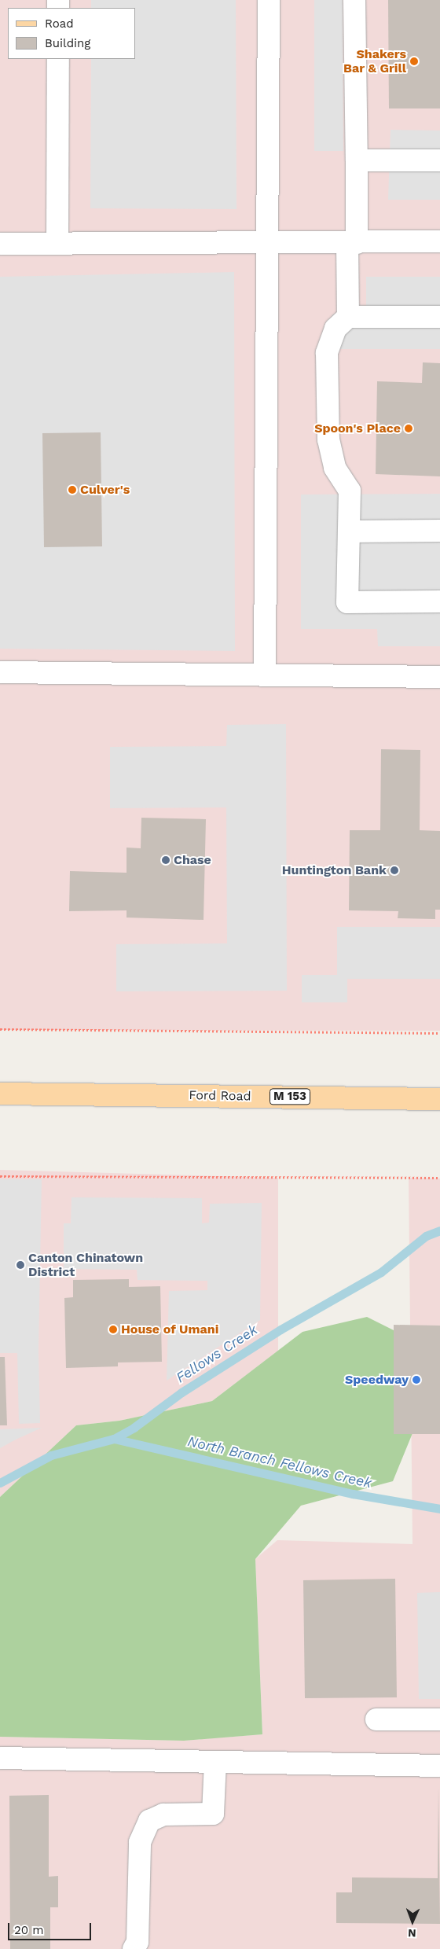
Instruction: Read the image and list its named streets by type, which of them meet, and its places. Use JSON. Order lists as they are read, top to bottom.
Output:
{
  "streets": {
    "main road": ["Ford Road", "M 153"]
  },
  "water": ["Fellows Creek", "North Branch Fellows Creek"],
  "places": [
    "Shakers Bar & Grill",
    "Spoon's Place",
    "Culver's",
    "Chase",
    "Huntington Bank",
    "Canton Chinatown District",
    "House of Umani",
    "Speedway"
  ],
  "legend": ["Road", "Building"],
  "scale_bar": "20 m",
  "north": "bottom"
}
